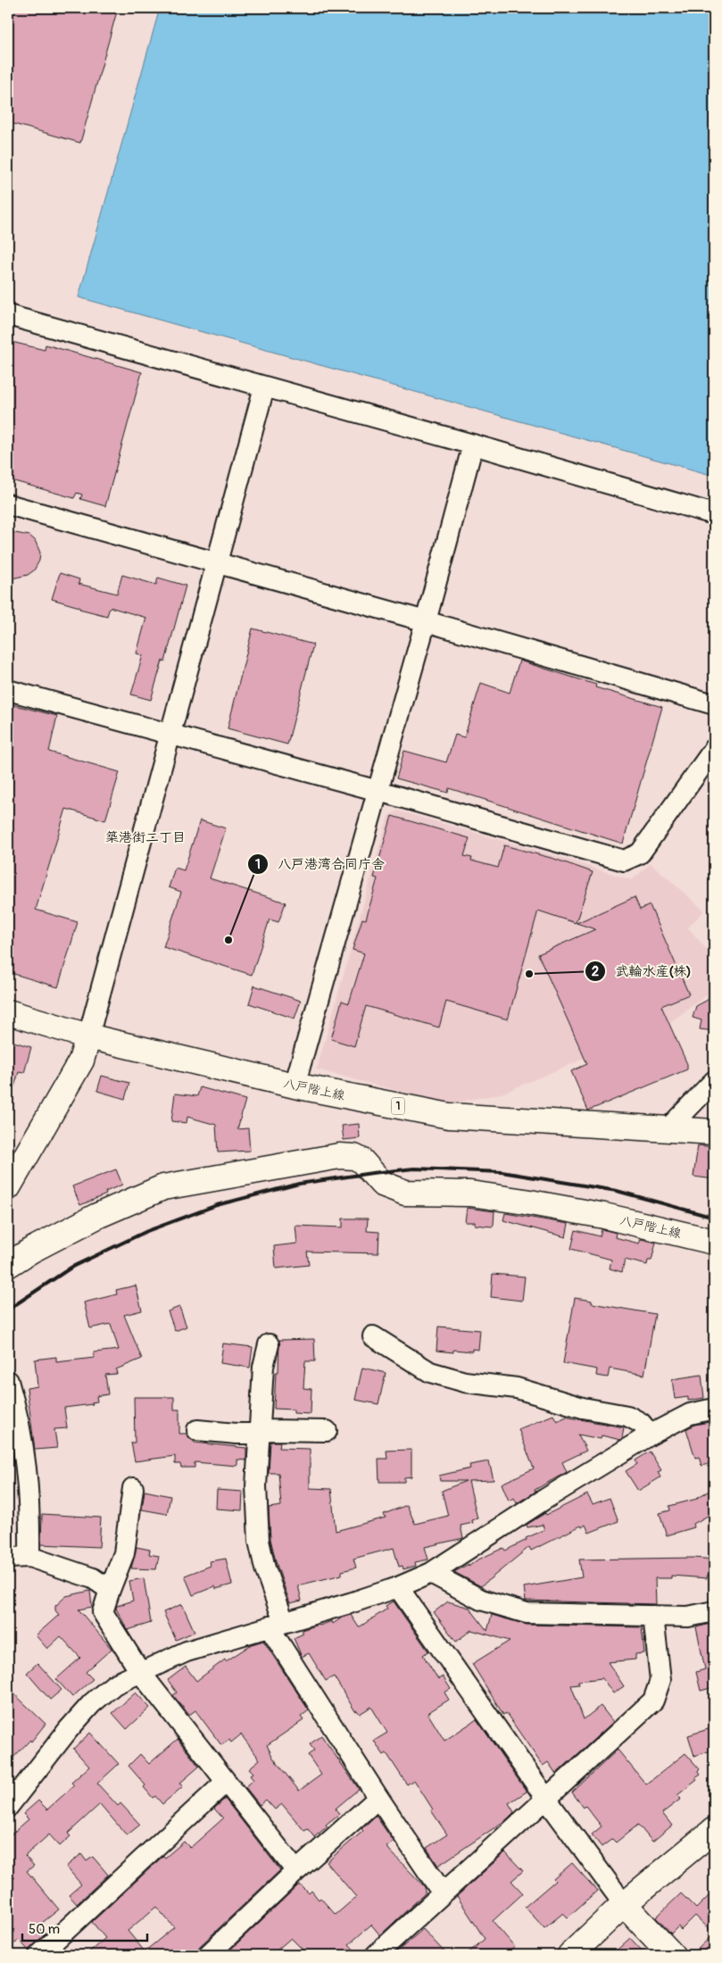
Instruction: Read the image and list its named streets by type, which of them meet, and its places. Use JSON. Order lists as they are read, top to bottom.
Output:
{
  "streets": {
    "main road": ["八戸階上線", "1"]
  },
  "districts": ["築港街二丁目"],
  "places": ["八戸港湾合同庁舎", "武輪水産(株)"],
  "scale_bar": "50 m"
}
